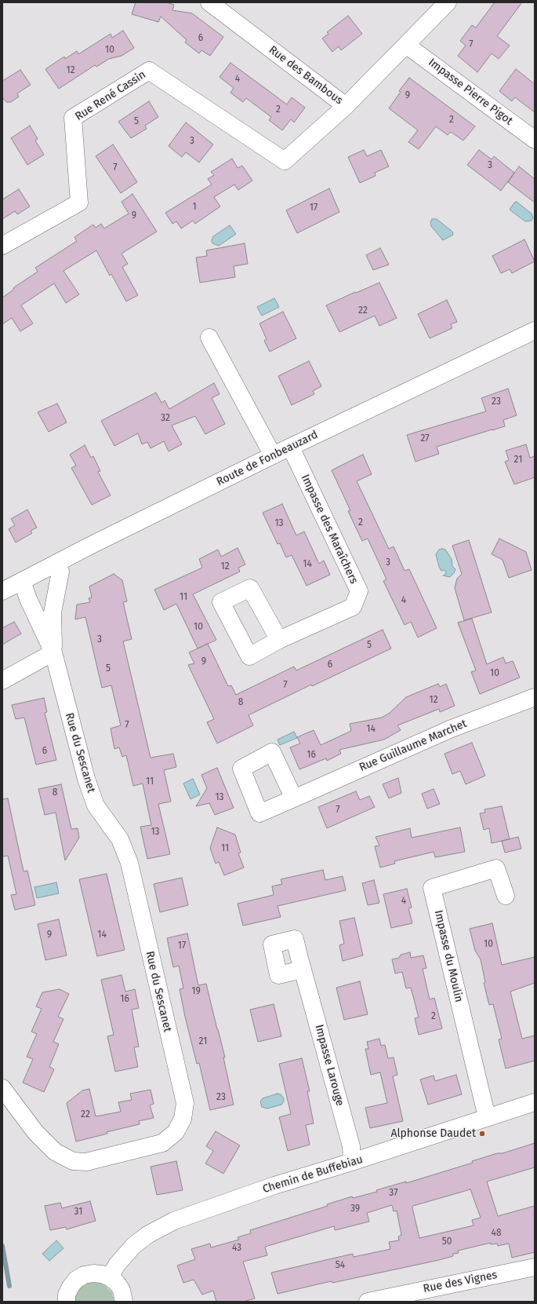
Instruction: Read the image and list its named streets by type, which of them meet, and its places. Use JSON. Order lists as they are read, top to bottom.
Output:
{
  "streets": {
    "street": [
      "Rue des Bambous",
      "Impasse Pierre Pigot",
      "Rue René Cassin",
      "Route de Fonbeauzard",
      "Impasse des Maraîchers",
      "Rue Guillaume Marchet",
      "Rue du Sescanet",
      "Impasse du Moulin",
      "Impasse Larouge",
      "Chemin de Buffebiau",
      "Rue des Vignes"
    ]
  },
  "crossings": [
    ["Rue des Bambous", "Impasse Pierre Pigot"],
    ["Rue des Bambous", "Rue René Cassin"],
    ["Route de Fonbeauzard", "Impasse des Maraîchers"],
    ["Route de Fonbeauzard", "Rue du Sescanet"],
    ["Impasse du Moulin", "Chemin de Buffebiau"],
    ["Impasse Larouge", "Chemin de Buffebiau"]
  ],
  "places": ["Alphonse Daudet"],
  "house_numbers": [
    "6",
    "7",
    "10",
    "12",
    "4",
    "9",
    "2",
    "2",
    "5",
    "3",
    "3",
    "7",
    "1",
    "17",
    "9",
    "22",
    "23",
    "32",
    "27",
    "21",
    "2",
    "13",
    "3",
    "14",
    "12",
    "11",
    "4",
    "10",
    "3",
    "5",
    "9",
    "6",
    "5",
    "10",
    "7",
    "12",
    "8",
    "7",
    "14",
    "6",
    "16",
    "11",
    "8",
    "13",
    "7",
    "13",
    "11",
    "4",
    "9",
    "14",
    "10",
    "17",
    "19",
    "16",
    "2",
    "21",
    "23",
    "22",
    "37",
    "39",
    "31",
    "48",
    "50",
    "43",
    "54"
  ]
}
